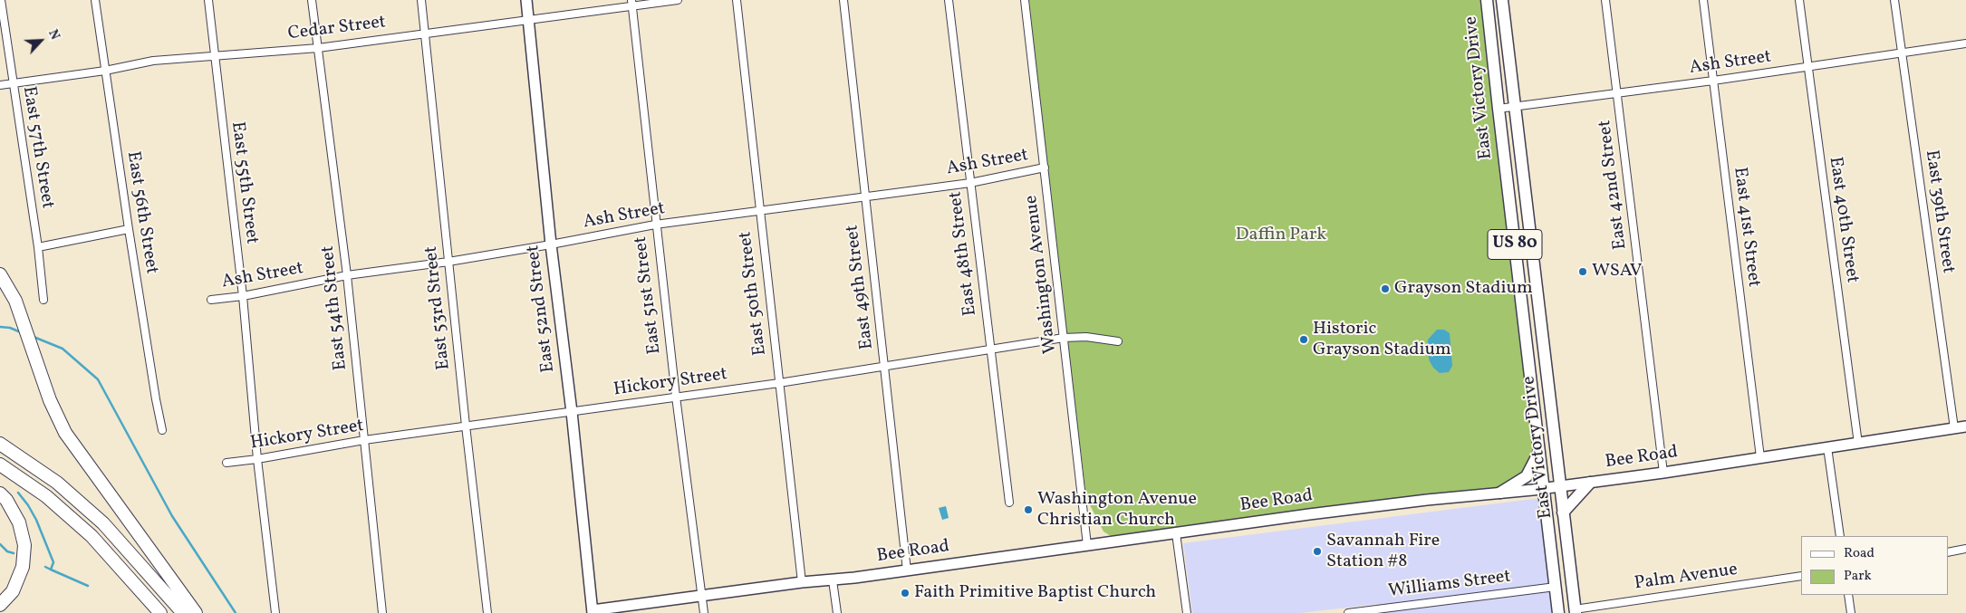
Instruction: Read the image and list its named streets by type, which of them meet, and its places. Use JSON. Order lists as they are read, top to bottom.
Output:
{
  "streets": {
    "main road": [
      "East Victory Drive",
      "US 80",
      "East 52nd Street",
      "Bee Road"
    ],
    "street": [
      "Cedar Street",
      "Ash Street",
      "East 57th Street",
      "East 55th Street",
      "East 42nd Street",
      "East 39th Street",
      "East 56th Street",
      "East 40th Street",
      "East 41st Street",
      "East 48th Street",
      "Washington Avenue",
      "East 49th Street",
      "East 50th Street",
      "East 51st Street",
      "East 54th Street",
      "East 53rd Street",
      "Hickory Street",
      "Palm Avenue",
      "Williams Street"
    ]
  },
  "crossings": [
    ["Cedar Street", "East 57th Street"],
    ["Cedar Street", "East 55th Street"],
    ["Cedar Street", "East 56th Street"],
    ["Cedar Street", "East 51st Street"],
    ["Cedar Street", "East 54th Street"],
    ["Cedar Street", "East 53rd Street"],
    ["Cedar Street", "East 52nd Street"],
    ["Ash Street", "East Victory Drive"],
    ["Ash Street", "East 55th Street"],
    ["Ash Street", "East 42nd Street"],
    ["Ash Street", "East 39th Street"],
    ["Ash Street", "East 40th Street"],
    ["Ash Street", "East 41st Street"],
    ["Ash Street", "East 48th Street"],
    ["Ash Street", "Washington Avenue"],
    ["Ash Street", "East 49th Street"],
    ["Ash Street", "East 50th Street"],
    ["Ash Street", "East 51st Street"],
    ["Ash Street", "East 54th Street"],
    ["Ash Street", "East 53rd Street"],
    ["Ash Street", "East 52nd Street"],
    ["East Victory Drive", "Bee Road"],
    ["East Victory Drive", "Palm Avenue"],
    ["East Victory Drive", "Williams Street"],
    ["East 55th Street", "Hickory Street"],
    ["East 42nd Street", "Bee Road"],
    ["East 39th Street", "Bee Road"],
    ["East 40th Street", "Bee Road"],
    ["East 41st Street", "Bee Road"],
    ["East 48th Street", "Hickory Street"],
    ["Washington Avenue", "Hickory Street"],
    ["Washington Avenue", "Bee Road"],
    ["East 49th Street", "Hickory Street"],
    ["East 49th Street", "Bee Road"],
    ["East 50th Street", "Hickory Street"],
    ["East 50th Street", "Bee Road"],
    ["East 51st Street", "Hickory Street"],
    ["East 51st Street", "Bee Road"],
    ["East 54th Street", "Hickory Street"],
    ["East 53rd Street", "Hickory Street"],
    ["East 52nd Street", "Hickory Street"],
    ["East 52nd Street", "Bee Road"]
  ],
  "parks": ["Daffin Park"],
  "places": [
    "WSAV",
    "Grayson Stadium",
    "Historic Grayson Stadium",
    "Washington Avenue Christian Church",
    "Savannah Fire Station #8",
    "Faith Primitive Baptist Church"
  ],
  "legend": ["Road", "Park"],
  "north": "top right"
}
